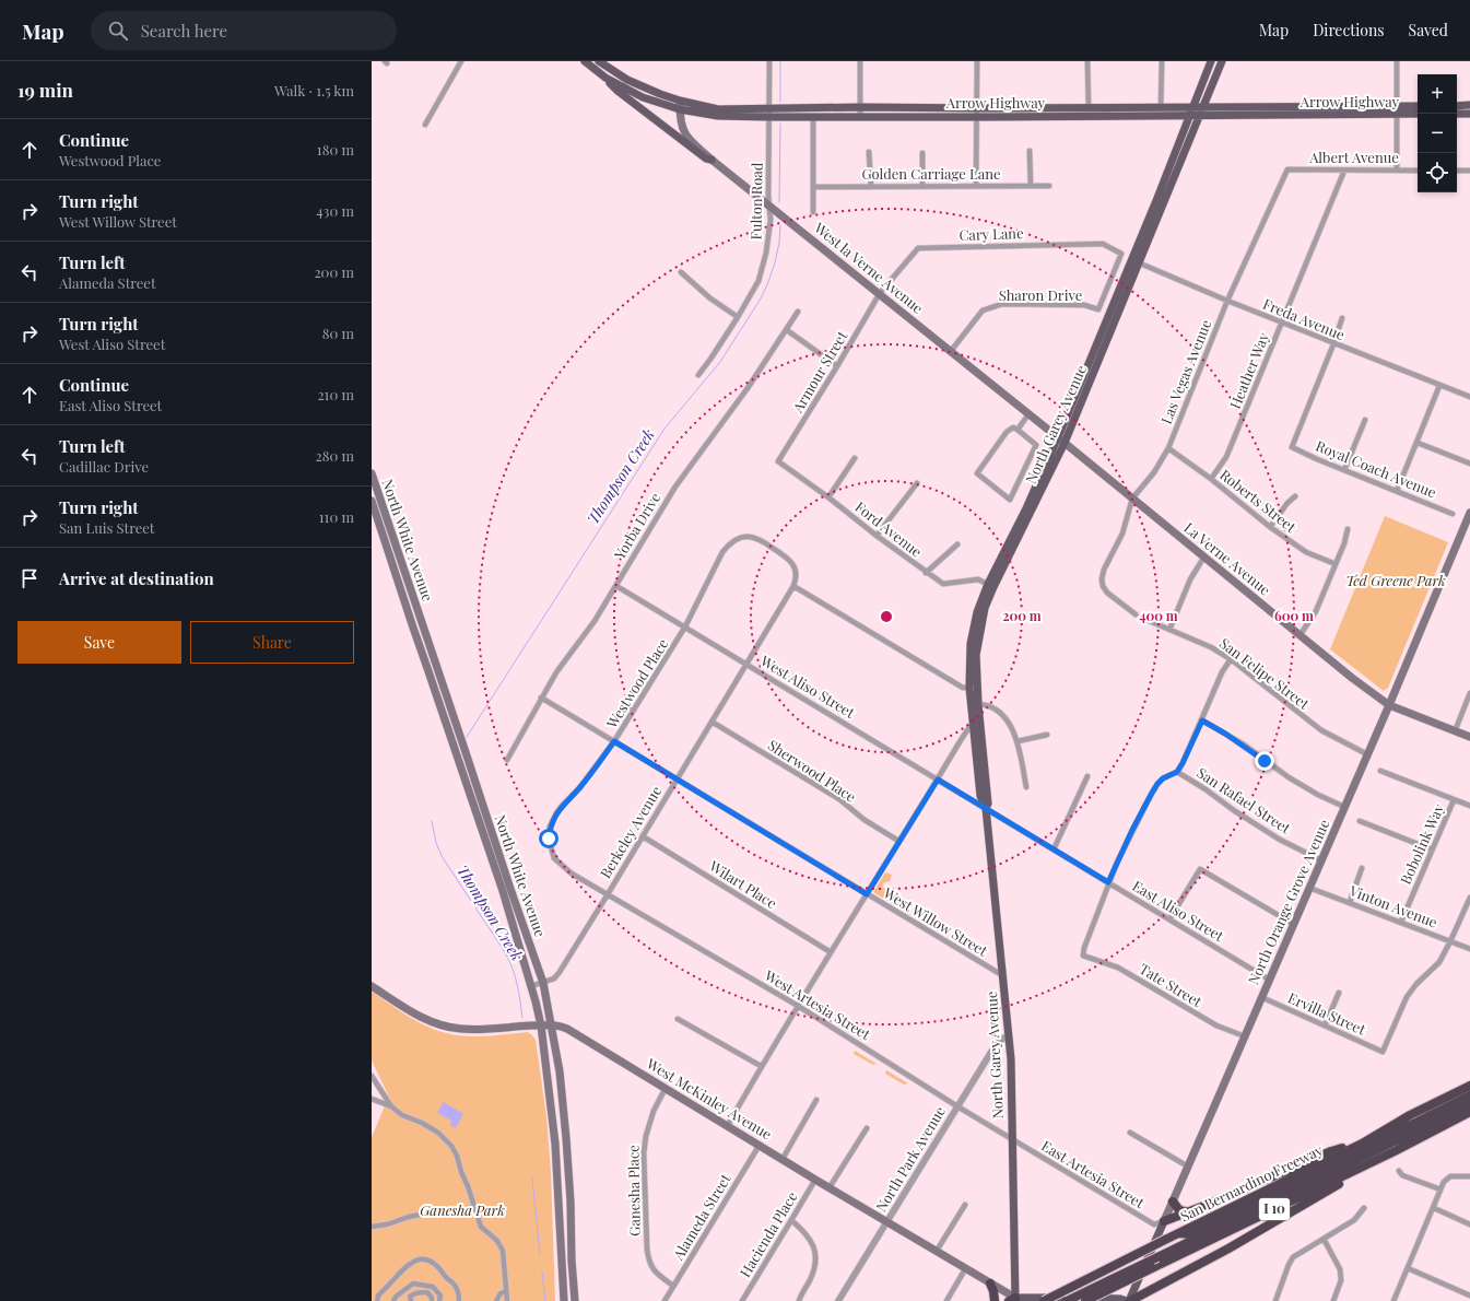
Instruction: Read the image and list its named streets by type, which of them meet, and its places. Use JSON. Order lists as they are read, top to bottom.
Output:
{
  "streets": {
    "highway": ["San Bernardino Freeway", "I 10"],
    "main road": [
      "Arrow Highway",
      "West la Verne Avenue",
      "North Garey Avenue",
      "North White Avenue",
      "La Verne Avenue",
      "North Orange Grove Avenue",
      "West McKinley Avenue"
    ],
    "street": [
      "Albert Avenue",
      "Golden Carriage Lane",
      "Fulton Road",
      "Cary Lane",
      "Sharon Drive",
      "Freda Avenue",
      "Heather Way",
      "Armour Street",
      "Las Vegas Avenue",
      "Royal Coach Avenue",
      "Roberts Street",
      "Yorba Drive",
      "Ford Avenue",
      "San Felipe Street",
      "Westwood Place",
      "West Aliso Street",
      "Sherwood Place",
      "San Rafael Street",
      "Berkeley Avenue",
      "Bobolink Way",
      "Wilart Place",
      "Vinton Avenue",
      "East Aliso Street",
      "West Willow Street",
      "Tate Street",
      "West Artesia Street",
      "Ervilla Street",
      "North Park Avenue",
      "East Artesia Street",
      "Ganesha Place",
      "Alameda Street",
      "Hacienda Place"
    ]
  },
  "crossings": [
    ["Arrow Highway", "Fulton Road"],
    ["Arrow Highway", "West la Verne Avenue"],
    ["Arrow Highway", "North Garey Avenue"],
    ["Albert Avenue", "Heather Way"],
    ["Albert Avenue", "Las Vegas Avenue"],
    ["Fulton Road", "West la Verne Avenue"],
    ["Cary Lane", "West la Verne Avenue"],
    ["Cary Lane", "Sharon Drive"],
    ["Cary Lane", "Armour Street"],
    ["West la Verne Avenue", "Sharon Drive"],
    ["West la Verne Avenue", "Armour Street"],
    ["West la Verne Avenue", "North Garey Avenue"],
    ["West la Verne Avenue", "La Verne Avenue"],
    ["Freda Avenue", "Heather Way"],
    ["Freda Avenue", "Las Vegas Avenue"],
    ["Freda Avenue", "North Garey Avenue"],
    ["Freda Avenue", "Royal Coach Avenue"],
    ["Heather Way", "Roberts Street"],
    ["Armour Street", "Ford Avenue"],
    ["Las Vegas Avenue", "Roberts Street"],
    ["Las Vegas Avenue", "La Verne Avenue"],
    ["North Garey Avenue", "Ford Avenue"],
    ["North Garey Avenue", "La Verne Avenue"],
    ["North Garey Avenue", "West Aliso Street"],
    ["North Garey Avenue", "East Aliso Street"],
    ["North Garey Avenue", "West Willow Street"],
    ["North Garey Avenue", "West Artesia Street"],
    ["North Garey Avenue", "West McKinley Avenue"],
    ["North Garey Avenue", "North Park Avenue"],
    ["North Garey Avenue", "East Artesia Street"],
    ["Yorba Drive", "West Aliso Street"],
    ["Yorba Drive", "West Willow Street"],
    ["North White Avenue", "Berkeley Avenue"],
    ["North White Avenue", "West McKinley Avenue"],
    ["La Verne Avenue", "North Orange Grove Avenue"],
    ["San Felipe Street", "North Orange Grove Avenue"],
    ["Westwood Place", "West Aliso Street"],
    ["Westwood Place", "Berkeley Avenue"],
    ["Westwood Place", "West Willow Street"],
    ["Westwood Place", "West Artesia Street"],
    ["West Aliso Street", "Berkeley Avenue"],
    ["West Aliso Street", "East Aliso Street"],
    ["Sherwood Place", "Berkeley Avenue"],
    ["San Rafael Street", "North Orange Grove Avenue"],
    ["Berkeley Avenue", "Wilart Place"],
    ["Berkeley Avenue", "West Willow Street"],
    ["Berkeley Avenue", "West Artesia Street"],
    ["Bobolink Way", "Vinton Avenue"],
    ["North Orange Grove Avenue", "Vinton Avenue"],
    ["North Orange Grove Avenue", "East Aliso Street"],
    ["North Orange Grove Avenue", "Tate Street"],
    ["North Orange Grove Avenue", "Ervilla Street"],
    ["North Orange Grove Avenue", "East Artesia Street"],
    ["Vinton Avenue", "Ervilla Street"],
    ["East Aliso Street", "Tate Street"],
    ["West Artesia Street", "North Park Avenue"],
    ["West Artesia Street", "East Artesia Street"],
    ["West McKinley Avenue", "North Park Avenue"],
    ["West McKinley Avenue", "Ganesha Place"],
    ["West McKinley Avenue", "Alameda Street"],
    ["West McKinley Avenue", "Hacienda Place"],
    ["Ganesha Place", "Alameda Street"]
  ],
  "water": ["Thompson Creek"],
  "parks": ["Ted Greene Park", "Ganesha Park"],
  "page": {
    "header": "Map",
    "search": "Search here",
    "nav": ["Map", "Directions", "Saved"],
    "heading": ["19 min", "Walk · 1.5 km"],
    "map_buttons": ["+", "−"],
    "list": [
      ["Continue", "Westwood Place", "180 m"],
      ["Turn right", "West Willow Street", "430 m"],
      ["Turn left", "Alameda Street", "200 m"],
      ["Turn right", "West Aliso Street", "80 m"],
      ["Continue", "East Aliso Street", "210 m"],
      ["Turn left", "Cadillac Drive", "280 m"],
      ["Turn right", "San Luis Street", "110 m"],
      "Arrive at destination"
    ],
    "buttons": ["Save", "Share"]
  },
  "rings": ["200 m", "400 m", "600 m"]
}
